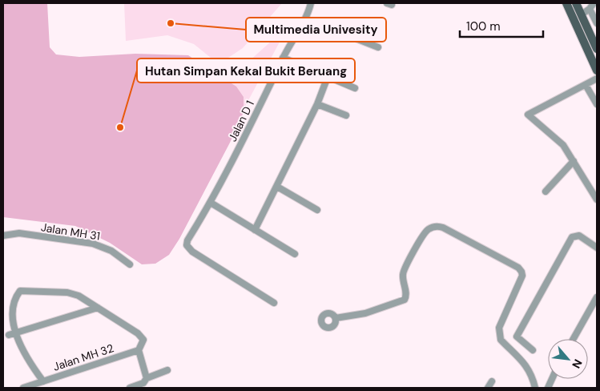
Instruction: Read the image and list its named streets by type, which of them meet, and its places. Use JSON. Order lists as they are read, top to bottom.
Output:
{
  "streets": {
    "street": ["Jalan D 1", "Jalan MH 31", "Jalan MH 32"]
  },
  "places": ["Multimedia Univesity", "Hutan Simpan Kekal Bukit Beruang"],
  "scale_bar": "100 m",
  "north": "bottom right"
}
